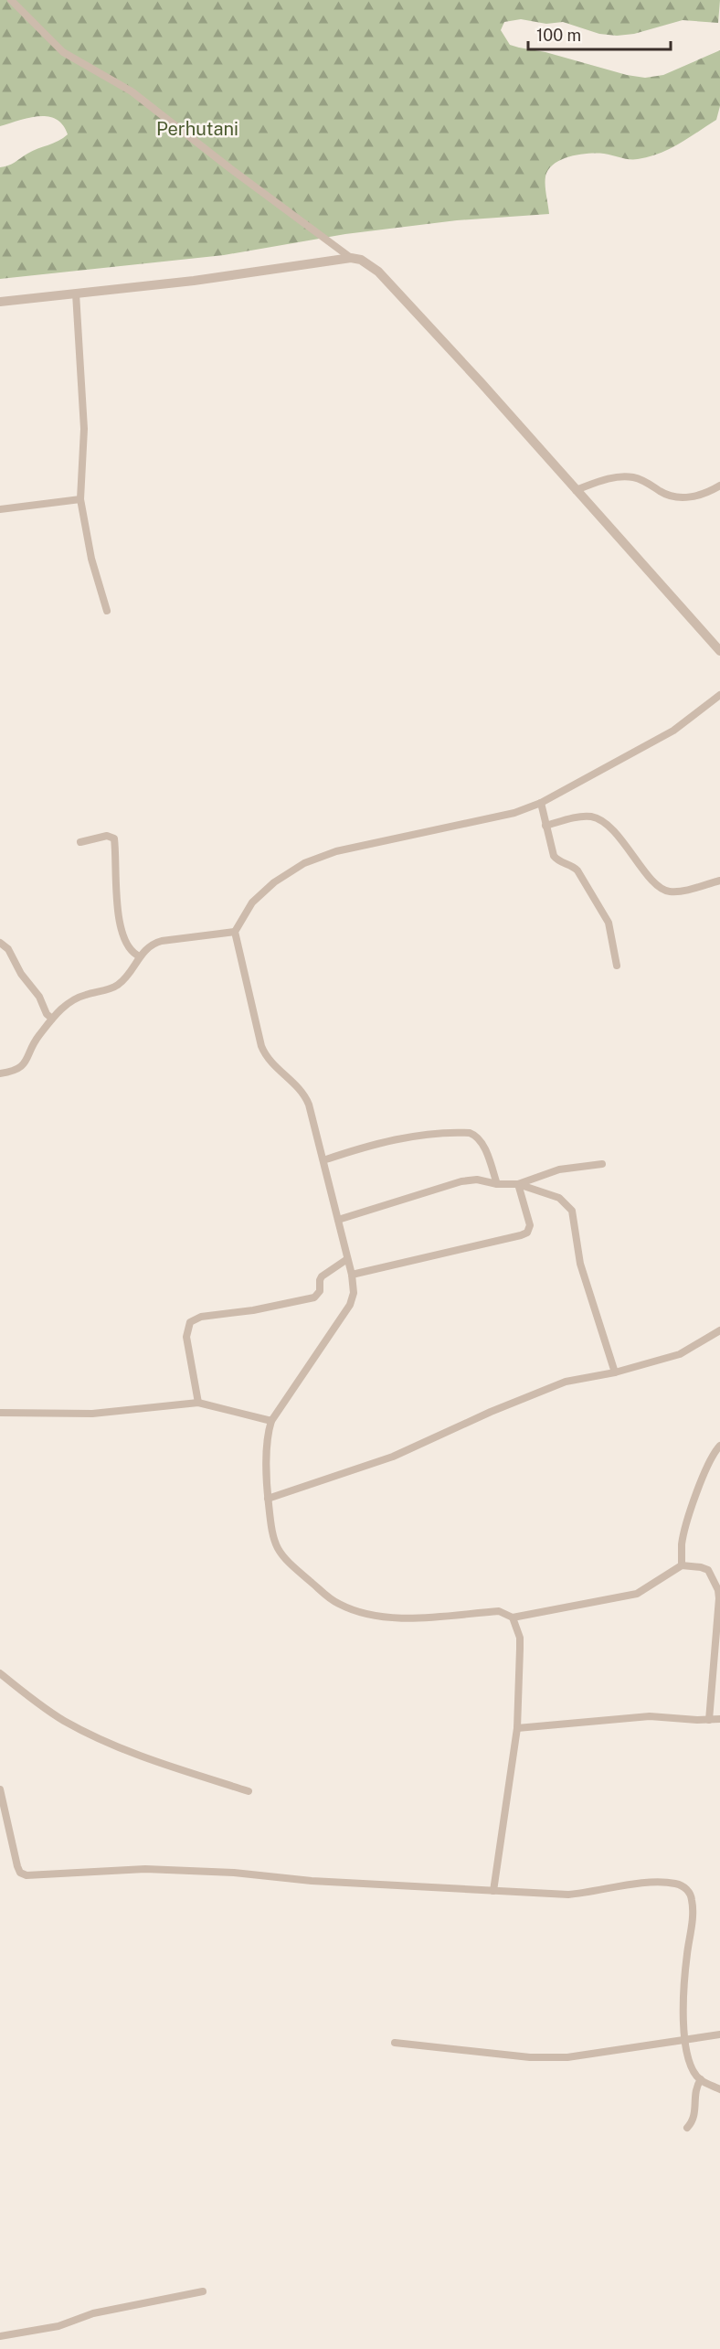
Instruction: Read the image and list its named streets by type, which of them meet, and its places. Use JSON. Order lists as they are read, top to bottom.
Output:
{
  "parks": ["Perhutani"],
  "scale_bar": "100 m"
}
